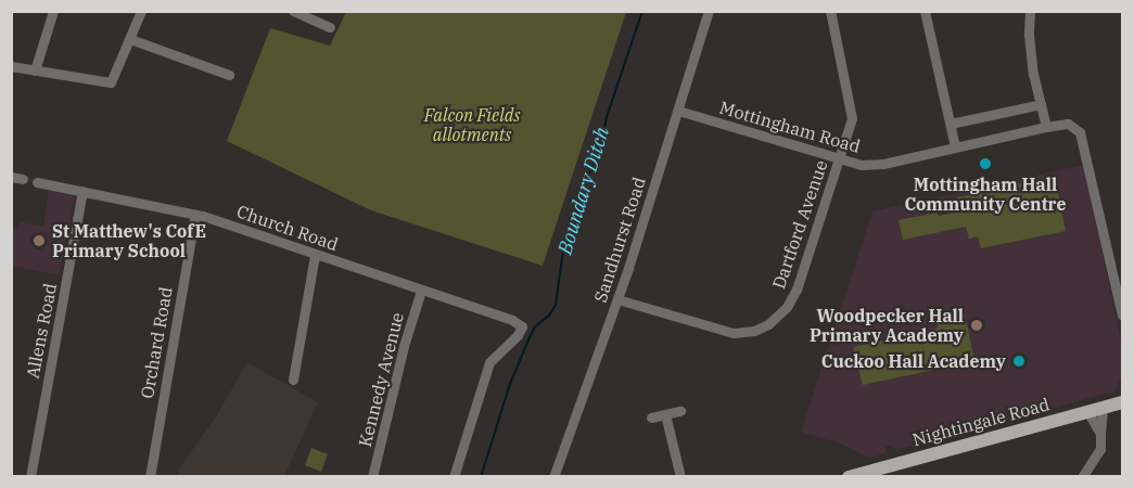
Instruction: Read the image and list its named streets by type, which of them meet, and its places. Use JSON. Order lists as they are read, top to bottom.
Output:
{
  "streets": {
    "main road": ["Nightingale Road"],
    "street": [
      "Mottingham Road",
      "Dartford Avenue",
      "Church Road",
      "Sandhurst Road",
      "Allens Road",
      "Orchard Road",
      "Kennedy Avenue"
    ]
  },
  "crossings": [
    ["Mottingham Road", "Dartford Avenue"],
    ["Mottingham Road", "Sandhurst Road"],
    ["Dartford Avenue", "Sandhurst Road"],
    ["Church Road", "Allens Road"],
    ["Church Road", "Orchard Road"],
    ["Church Road", "Kennedy Avenue"]
  ],
  "water": ["Boundary Ditch"],
  "parks": ["Falcon Fields allotments"],
  "places": [
    "Mottingham Hall Community Centre",
    "St Matthew's CofE Primary School",
    "Woodpecker Hall Primary Academy",
    "Cuckoo Hall Academy"
  ]
}
